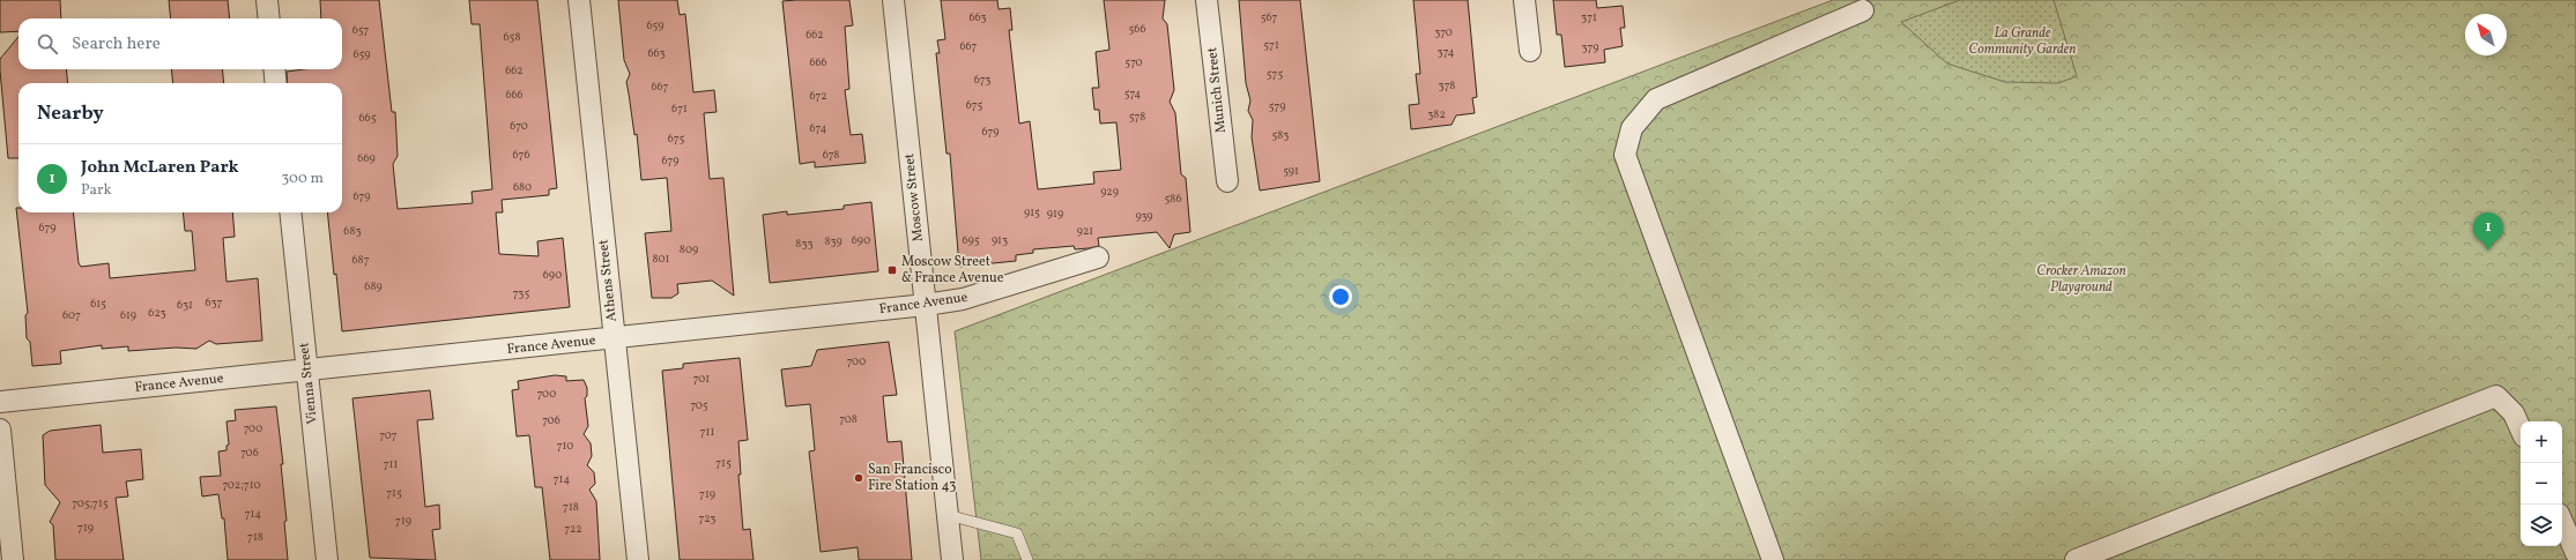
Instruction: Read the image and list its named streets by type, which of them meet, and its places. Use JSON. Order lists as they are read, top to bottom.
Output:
{
  "streets": {
    "street": [
      "Munich Street",
      "Moscow Street",
      "Athens Street",
      "France Avenue",
      "Vienna Street"
    ]
  },
  "crossings": [
    ["Moscow Street", "France Avenue"],
    ["Athens Street", "France Avenue"],
    ["France Avenue", "Vienna Street"]
  ],
  "parks": ["La Grande Community Garden", "Crocker Amazon Playground"],
  "places": {
    "transit": ["Moscow Street & France Avenue"],
    "other": ["San Francisco Fire Station 43"]
  },
  "house_numbers": [
    "663",
    "567",
    "371",
    "659",
    "566",
    "657",
    "370",
    "662",
    "658",
    "571",
    "667",
    "379",
    "374",
    "663",
    "659",
    "666",
    "570",
    "662",
    "575",
    "673",
    "378",
    "667",
    "574",
    "666",
    "672",
    "675",
    "579",
    "671",
    "382",
    "578",
    "665",
    "670",
    "674",
    "679",
    "583",
    "675",
    "676",
    "678",
    "669",
    "679",
    "591",
    "680",
    "929",
    "679",
    "586",
    "915",
    "919",
    "939",
    "679",
    "683",
    "921",
    "690",
    "695",
    "913",
    "839",
    "833",
    "809",
    "801",
    "687",
    "690",
    "689",
    "735",
    "637",
    "615",
    "631",
    "623",
    "607",
    "619",
    "700",
    "701",
    "700",
    "705",
    "708",
    "706",
    "700",
    "711",
    "707",
    "710",
    "706",
    "715",
    "711",
    "714",
    "702;710",
    "715",
    "719",
    "705;715",
    "718",
    "714",
    "723",
    "719",
    "719",
    "722",
    "718"
  ],
  "north": "top left",
  "page": {
    "search": "Search here",
    "heading": "Nearby",
    "list": [
      {
        "mark": "1",
        "name": "John McLaren Park",
        "note": "Park",
        "value": "300 m"
      }
    ],
    "pins": "1",
    "map_buttons": ["+", "−"]
  }
}
